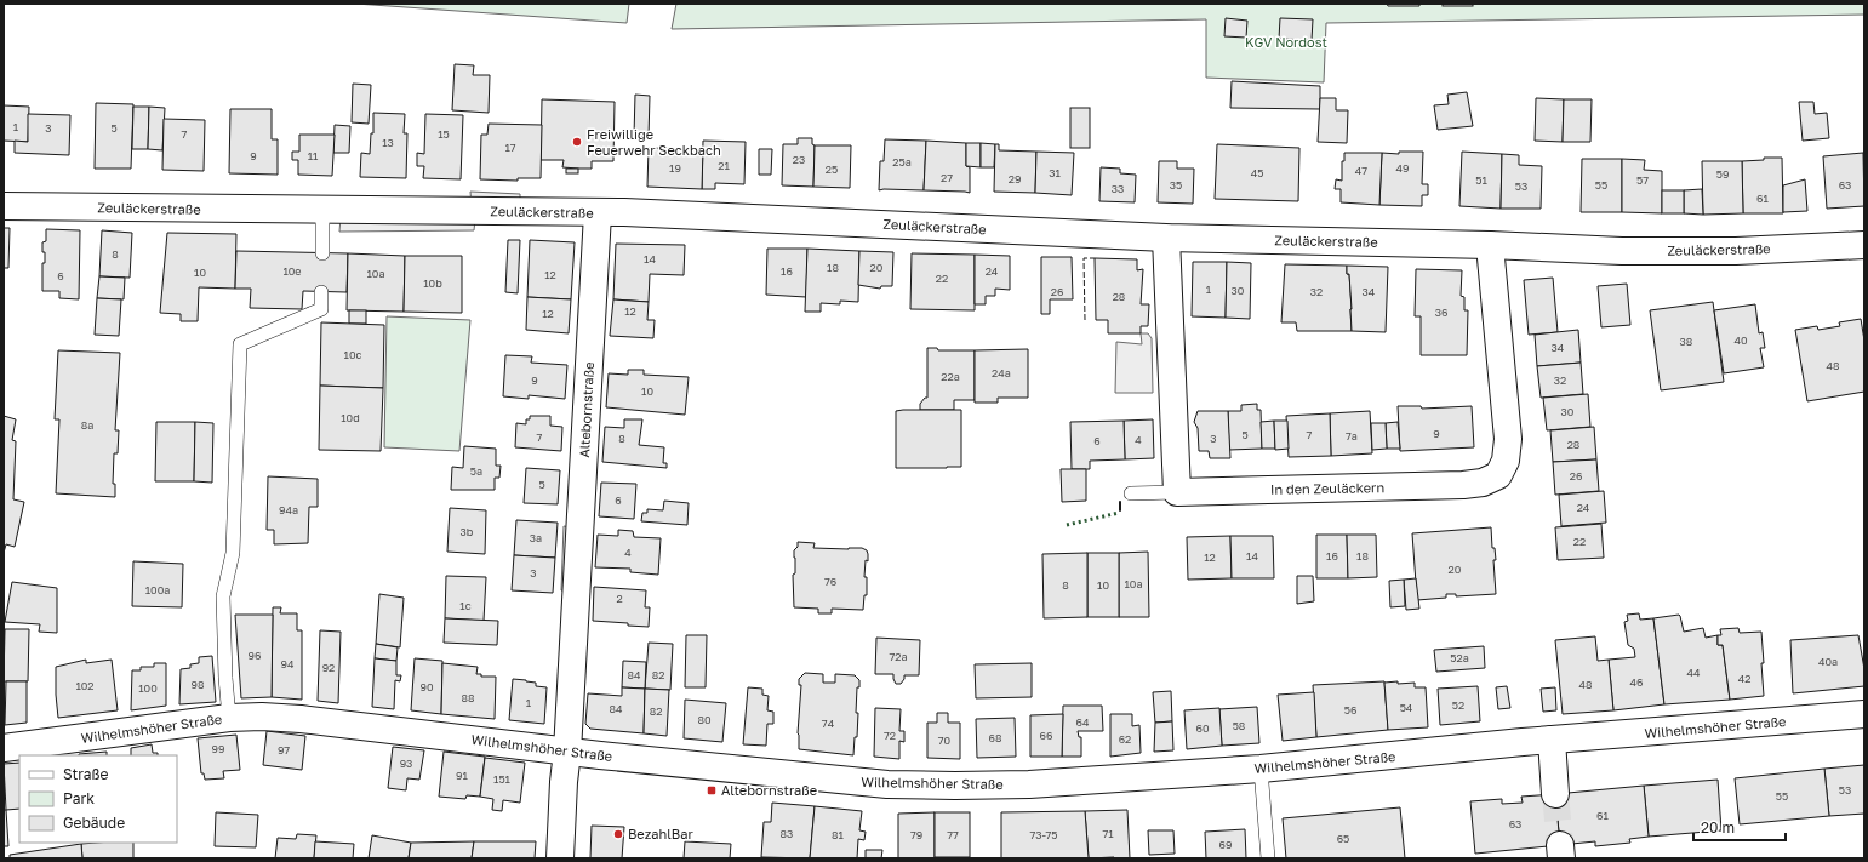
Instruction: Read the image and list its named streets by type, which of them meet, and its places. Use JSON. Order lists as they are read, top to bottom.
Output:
{
  "streets": {
    "street": [
      "Zeuläckerstraße",
      "Altebornstraße",
      "In den Zeuläckern",
      "Wilhelmshöher Straße"
    ]
  },
  "crossings": [
    ["Zeuläckerstraße", "Altebornstraße"],
    ["Zeuläckerstraße", "In den Zeuläckern"],
    ["Altebornstraße", "Wilhelmshöher Straße"]
  ],
  "parks": ["KGV Nordost"],
  "places": {
    "other": ["Freiwillige Feuerwehr Seckbach", "BezahlBar"],
    "transit": ["Altebornstraße"]
  },
  "house_numbers": [
    "1",
    "3",
    "5",
    "7",
    "15",
    "13",
    "17",
    "9",
    "11",
    "23",
    "25a",
    "21",
    "19",
    "49",
    "25",
    "47",
    "31",
    "45",
    "59",
    "27",
    "29",
    "51",
    "57",
    "35",
    "55",
    "63",
    "53",
    "33",
    "61",
    "8",
    "14",
    "18",
    "20",
    "10e",
    "16",
    "24",
    "10",
    "10a",
    "12",
    "6",
    "22",
    "10b",
    "1",
    "30",
    "26",
    "32",
    "34",
    "28",
    "12",
    "36",
    "12",
    "40",
    "38",
    "34",
    "10c",
    "48",
    "24a",
    "22a",
    "9",
    "32",
    "10",
    "30",
    "10d",
    "8a",
    "9",
    "5",
    "7",
    "7a",
    "7",
    "8",
    "3",
    "4",
    "6",
    "28",
    "5a",
    "26",
    "5",
    "6",
    "24",
    "94a",
    "3b",
    "3a",
    "22",
    "4",
    "14",
    "16",
    "18",
    "12",
    "20",
    "3",
    "76",
    "10a",
    "8",
    "10",
    "100a",
    "2",
    "1c",
    "96",
    "72a",
    "52a",
    "40a",
    "94",
    "92",
    "44",
    "84",
    "82",
    "42",
    "46",
    "98",
    "48",
    "102",
    "90",
    "100",
    "88",
    "1",
    "52",
    "54",
    "84",
    "56",
    "82",
    "80",
    "64",
    "74",
    "58",
    "60",
    "72",
    "66",
    "68",
    "62",
    "70",
    "99",
    "97",
    "93",
    "91",
    "151",
    "53",
    "55",
    "61",
    "63",
    "83",
    "71",
    "81",
    "79",
    "77",
    "73-75",
    "65",
    "69"
  ],
  "legend": ["Straße", "Park", "Gebäude"],
  "scale_bar": "20 m"
}
